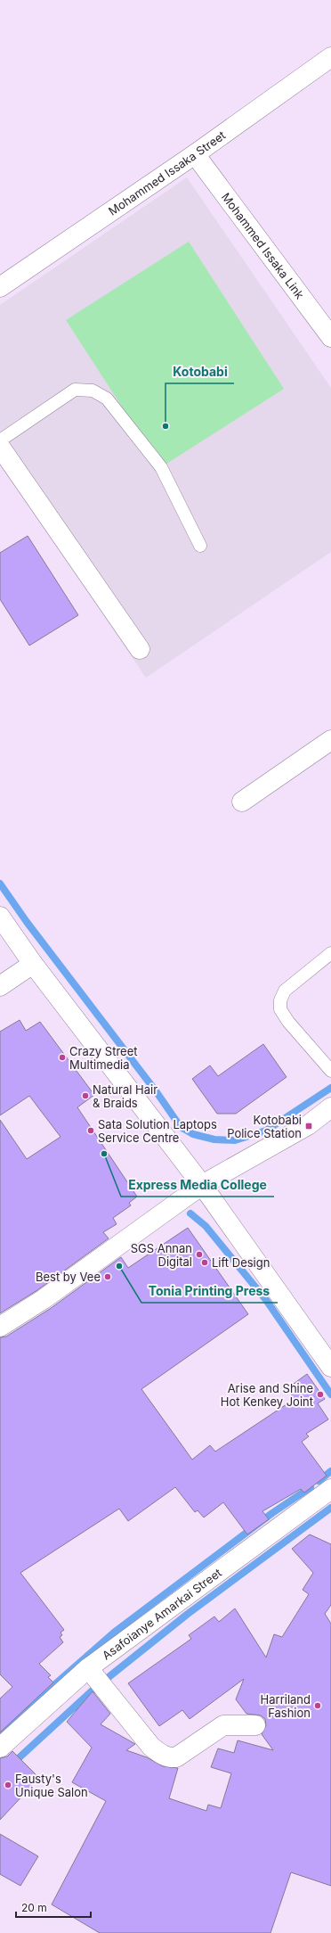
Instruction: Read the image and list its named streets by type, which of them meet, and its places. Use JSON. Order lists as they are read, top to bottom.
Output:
{
  "streets": {
    "street": ["Mohammed Issaka Street", "Mohammed Issaka Link", "Asafoianye Amarkai Street"]
  },
  "crossings": [
    ["Mohammed Issaka Street", "Mohammed Issaka Link"]
  ],
  "places": {
    "other": [
      "Kotobabi",
      "Crazy Street Multimedia",
      "Natural Hair & Braids",
      "Sata Solution Laptops Service Centre",
      "Express Media College",
      "SGS Annan Digital",
      "Lift Design",
      "Tonia Printing Press",
      "Best by Vee",
      "Arise and Shine Hot Kenkey Joint",
      "Harriland Fashion",
      "Fausty's Unique Salon"
    ],
    "transit": ["Kotobabi Police Station"]
  },
  "scale_bar": "20 m"
}
